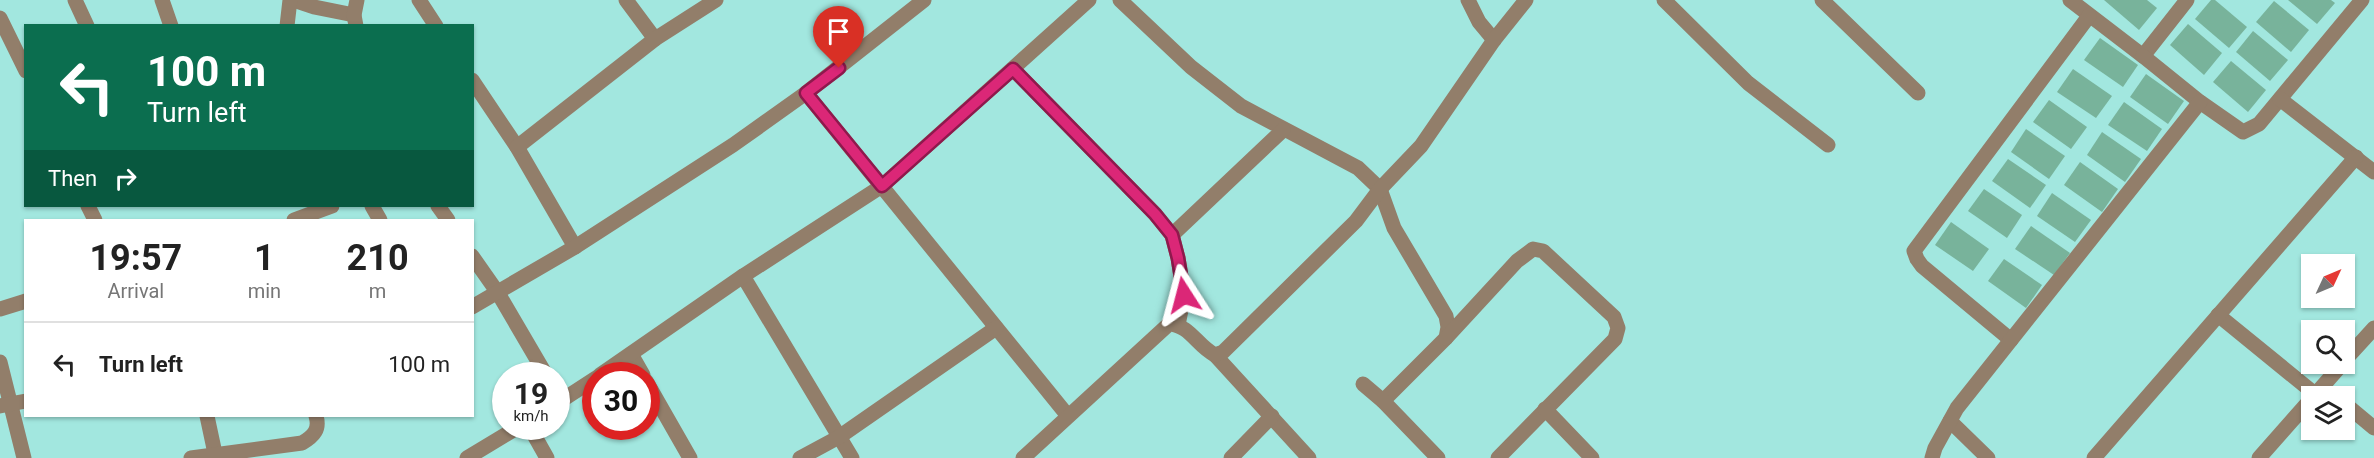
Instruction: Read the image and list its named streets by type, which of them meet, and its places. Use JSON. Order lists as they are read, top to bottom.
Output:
{
  "north": "top right",
  "page": {
    "turn": ["100 m", "Turn left"],
    "then": "Then",
    "eta": [
      "19:57",
      "Arrival",
      "1",
      "min",
      "210",
      "m"
    ],
    "list": [
      {
        "name": "Turn left",
        "value": "100 m"
      }
    ],
    "speed": "19 km/h",
    "limit": "30"
  }
}
